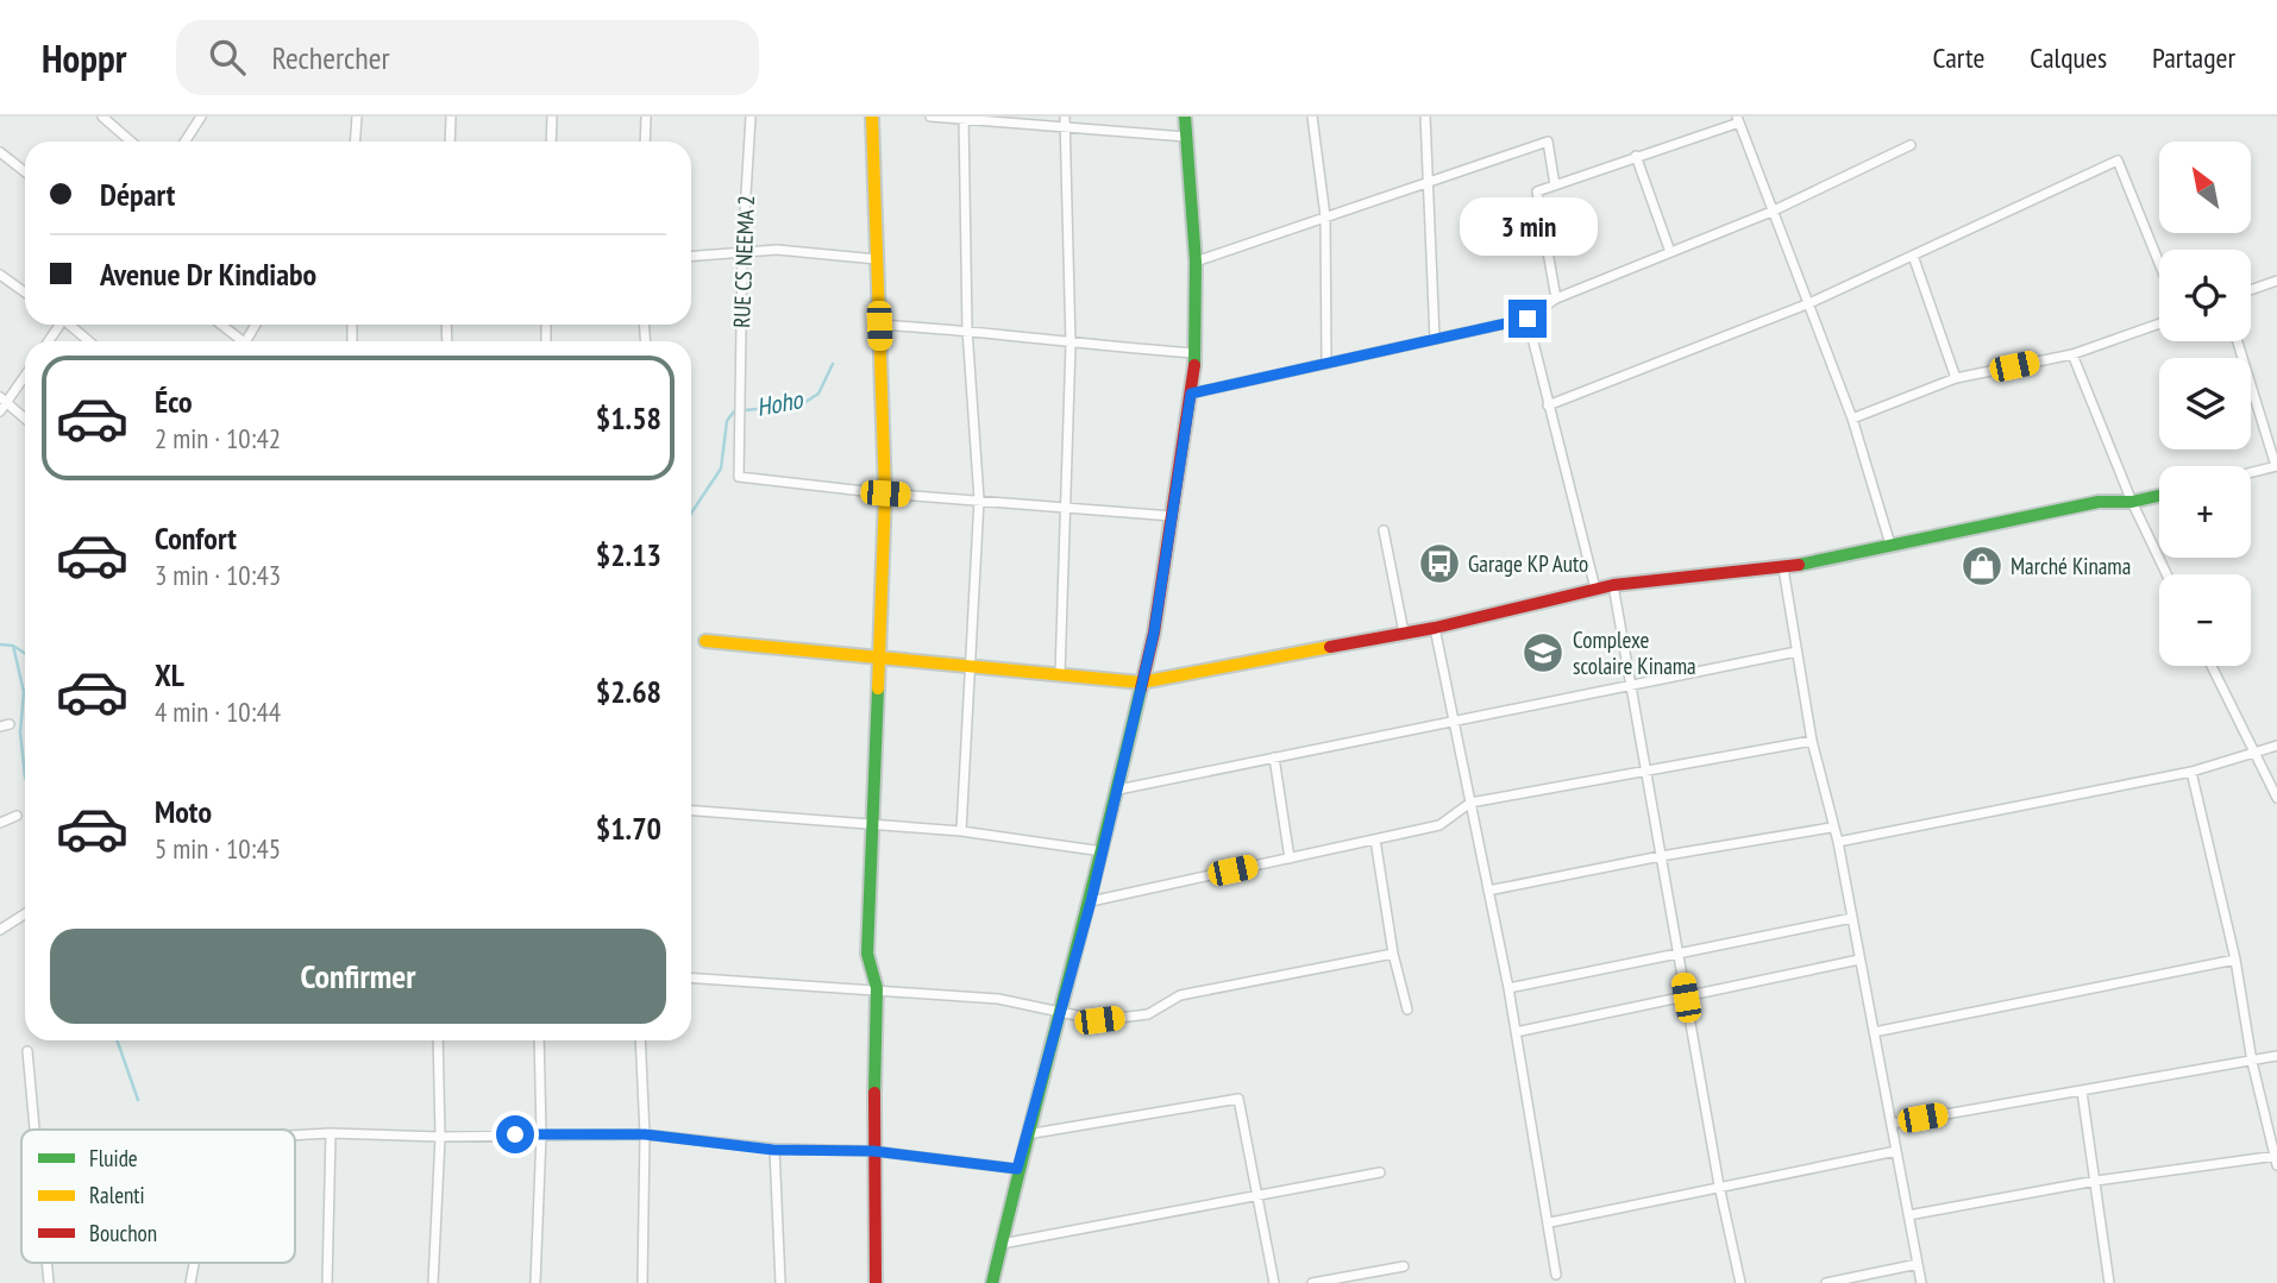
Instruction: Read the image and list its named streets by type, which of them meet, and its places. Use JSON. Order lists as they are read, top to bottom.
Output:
{
  "streets": {
    "street": ["RUE CS NEEMA 2"]
  },
  "water": ["Hoho"],
  "places": {
    "bus stop": ["Garage KP Auto"],
    "shop": ["Marché Kinama"],
    "school or university": ["Complexe scolaire Kinama"]
  },
  "legend": ["Fluide", "Ralenti", "Bouchon"],
  "north": "top left",
  "page": {
    "header": "Hoppr",
    "search": "Rechercher",
    "nav": ["Carte", "Calques", "Partager"],
    "map_buttons": ["+", "−"],
    "banner": ["Départ", "Avenue Dr Kindiabo"],
    "bubble": "3 min",
    "list": [
      {
        "name": "Éco",
        "note": "2 min · 10:42",
        "value": "$1.58"
      },
      {
        "name": "Confort",
        "note": "3 min · 10:43",
        "value": "$2.13"
      },
      {
        "name": "XL",
        "note": "4 min · 10:44",
        "value": "$2.68"
      },
      {
        "name": "Moto",
        "note": "5 min · 10:45",
        "value": "$1.70"
      }
    ],
    "buttons": "Confirmer"
  }
}
